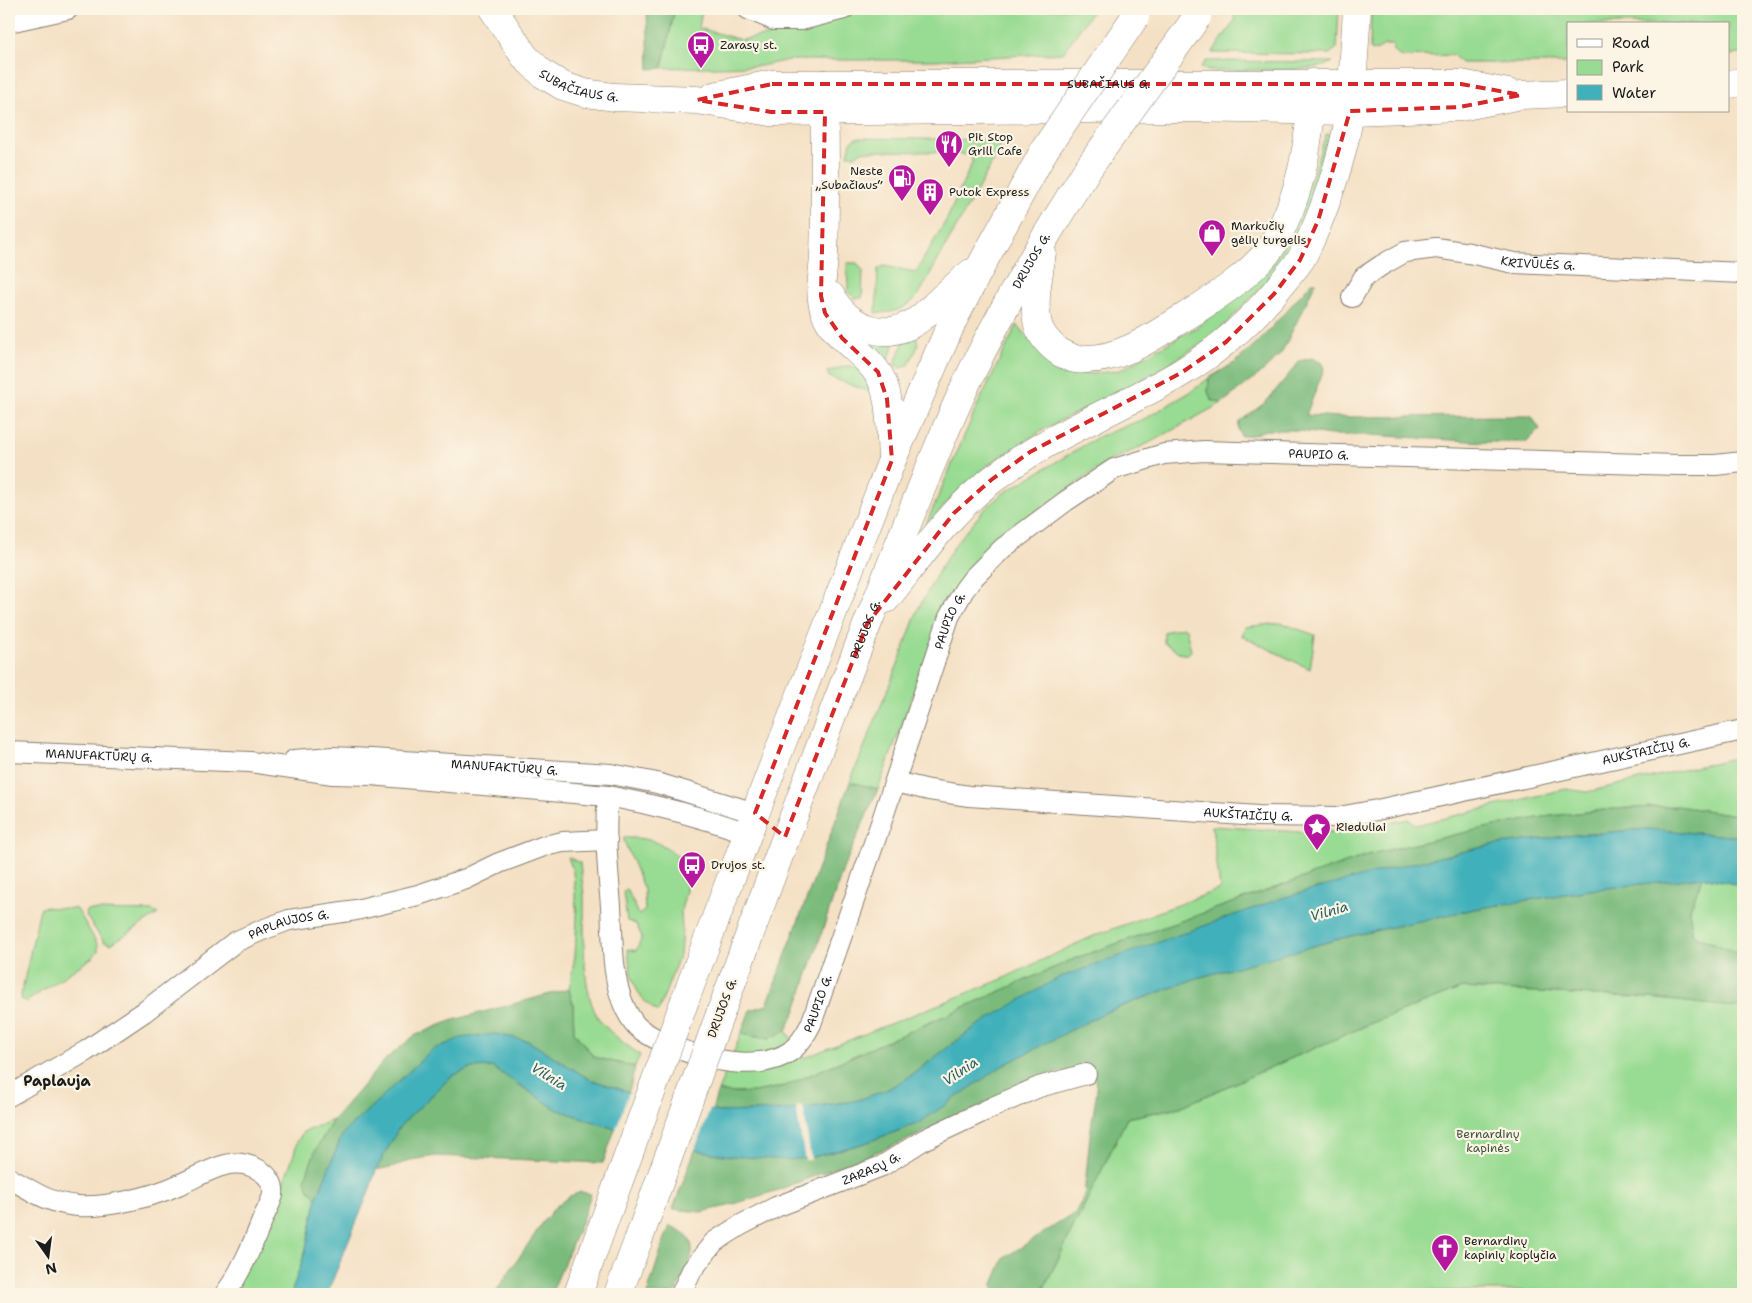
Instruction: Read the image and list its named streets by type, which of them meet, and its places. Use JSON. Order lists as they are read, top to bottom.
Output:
{
  "streets": {
    "main road": ["SUBAČIAUS G.", "DRUJOS G."],
    "street": [
      "KRIVŪLĖS G.",
      "PAUPIO G.",
      "AUKŠTAIČIŲ G.",
      "MANUFAKTŪRŲ G.",
      "PAPLAUJOS G.",
      "ZARASŲ G."
    ]
  },
  "crossings": [
    ["PAUPIO G.", "AUKŠTAIČIŲ G."],
    ["PAUPIO G.", "MANUFAKTŪRŲ G."],
    ["PAUPIO G.", "PAPLAUJOS G."]
  ],
  "districts": ["Paplauja"],
  "water": ["Vilnia"],
  "parks": ["Bernardinų kapinės"],
  "places": {
    "bus stop": ["Zarasų st.", "Drujos st."],
    "restaurant": ["Pit Stop Grill Cafe"],
    "fuel station": ["Neste „Subačiaus“"],
    "building": ["Putok Express"],
    "shop": ["Markučių gėlių turgelis"],
    "place": ["Rieduliai"],
    "church": ["Bernardinų kapinių koplyčia"]
  },
  "legend": ["Road", "Park", "Water"],
  "north": "bottom"
}
